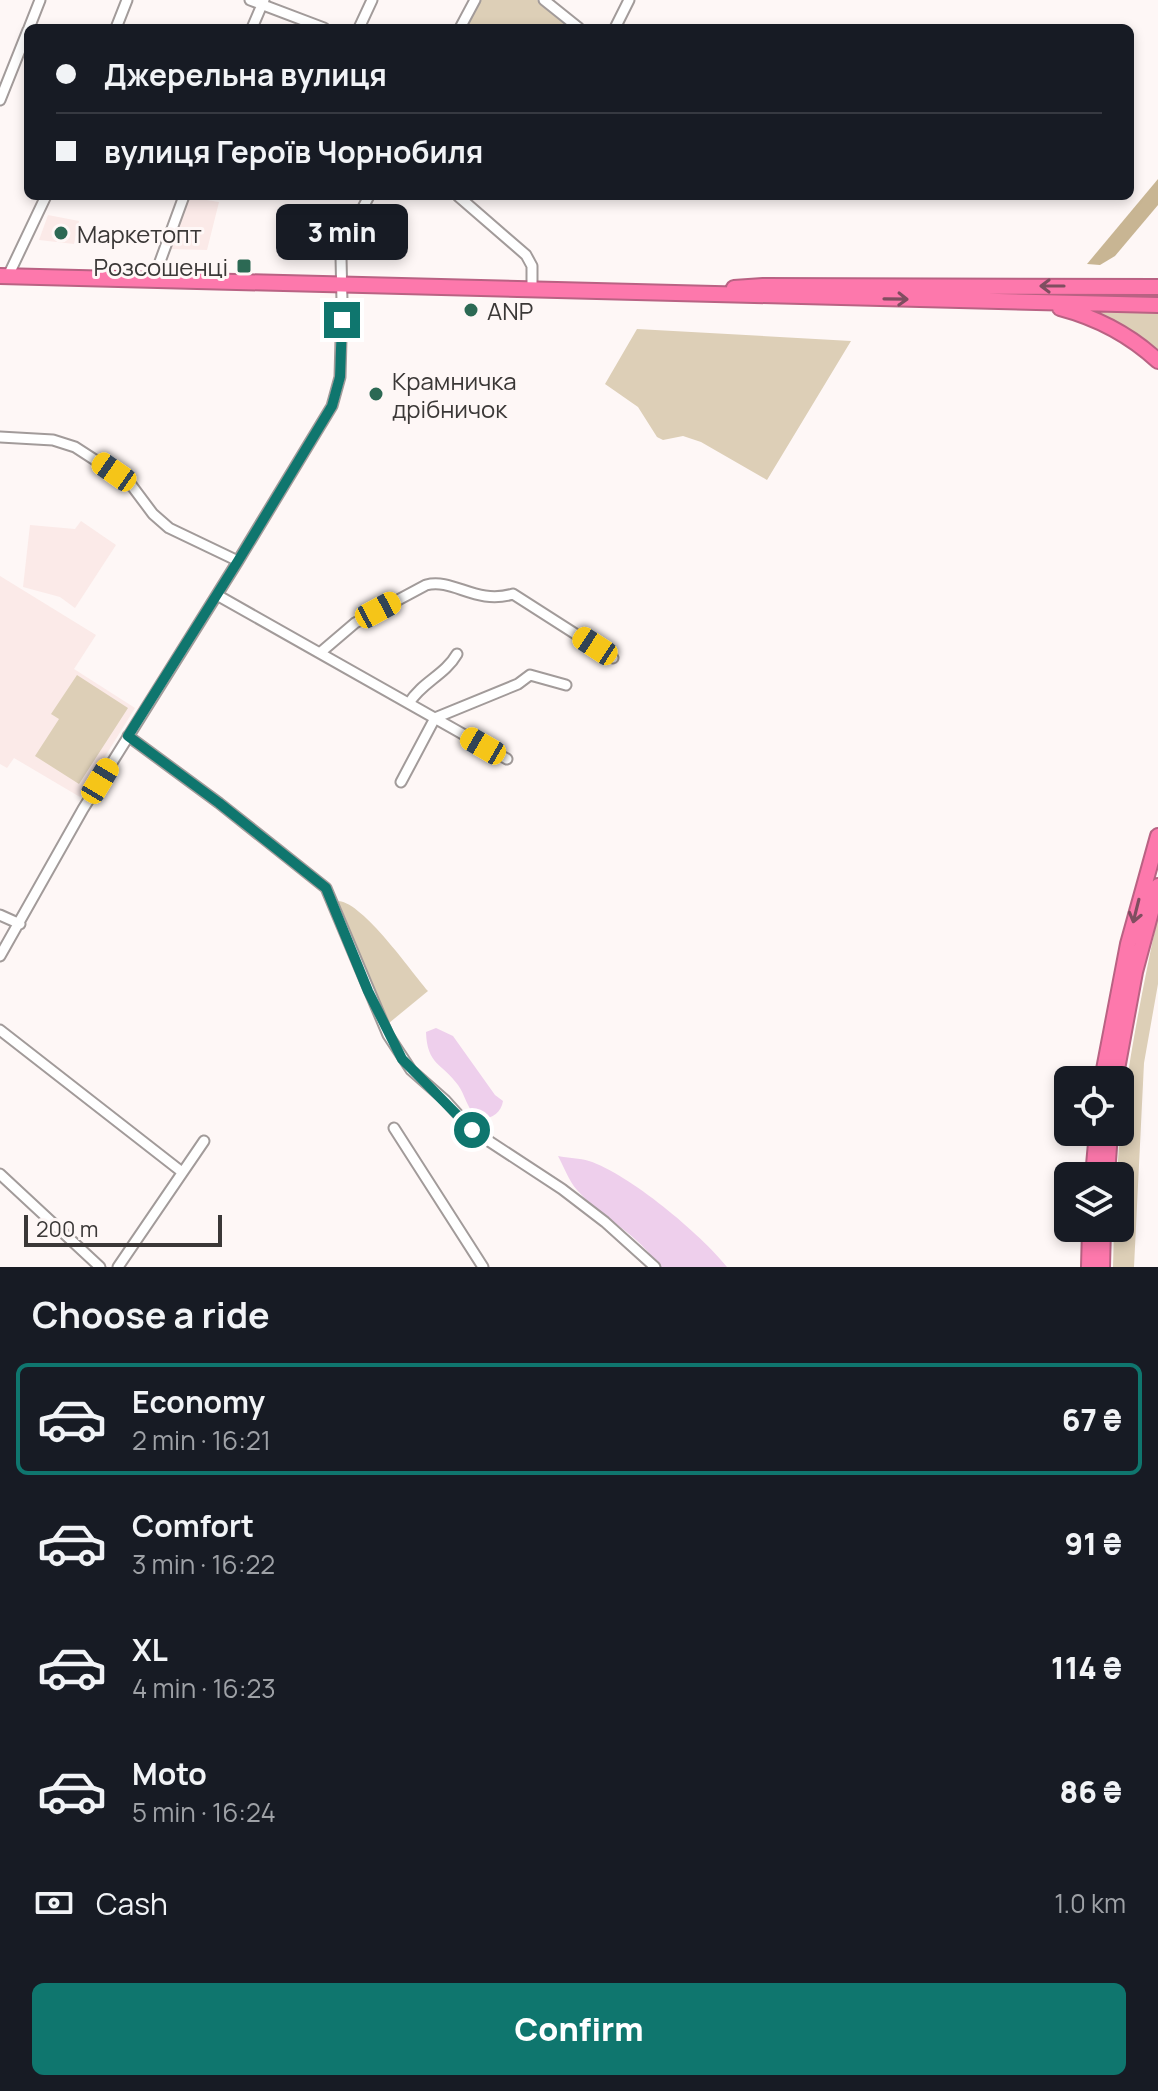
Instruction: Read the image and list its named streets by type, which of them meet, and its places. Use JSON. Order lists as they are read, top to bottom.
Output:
{
  "places": {
    "other": ["Маркетопт", "ANP", "Крамничка дрібничок"],
    "transit": ["Розсошенці"]
  },
  "scale_bar": "200 m",
  "page": {
    "banner": ["Джерельна вулиця", "вулиця Героїв Чорнобиля"],
    "bubble": "3 min",
    "scale": "200 m",
    "heading": "Choose a ride",
    "list": [
      {
        "name": "Economy",
        "note": "2 min · 16:21",
        "value": "67 ₴"
      },
      {
        "name": "Comfort",
        "note": "3 min · 16:22",
        "value": "91 ₴"
      },
      {
        "name": "XL",
        "note": "4 min · 16:23",
        "value": "114 ₴"
      },
      {
        "name": "Moto",
        "note": "5 min · 16:24",
        "value": "86 ₴"
      }
    ],
    "pay": ["Cash", "1.0 km"],
    "buttons": "Confirm"
  }
}
